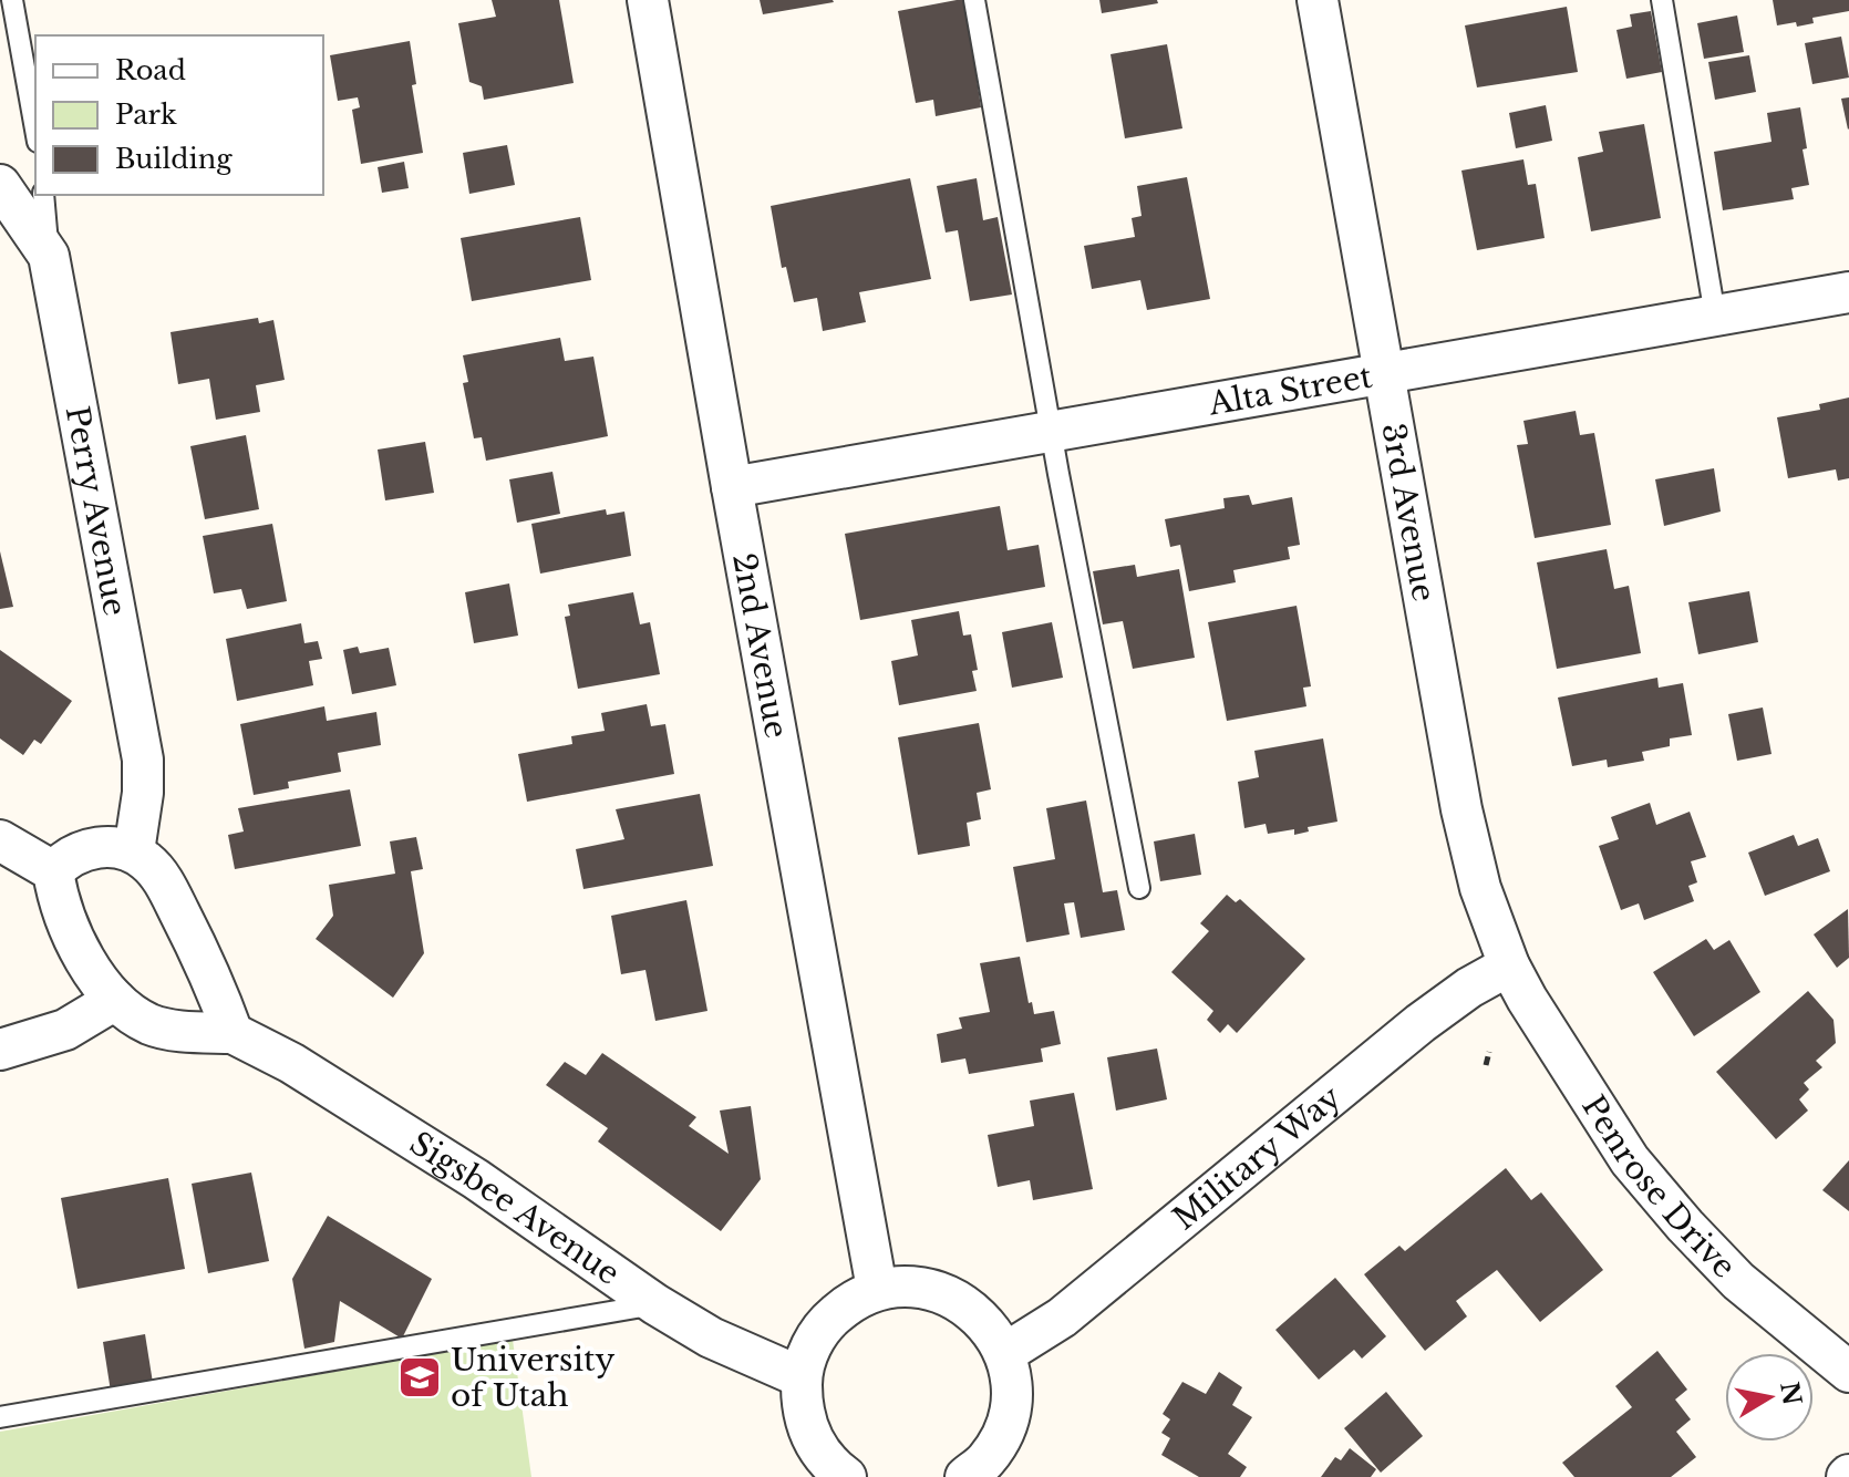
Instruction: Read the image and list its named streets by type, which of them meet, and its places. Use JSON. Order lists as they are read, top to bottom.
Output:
{
  "streets": {
    "street": [
      "Alta Street",
      "Perry Avenue",
      "3rd Avenue",
      "2nd Avenue",
      "Military Way",
      "Penrose Drive",
      "Sigsbee Avenue"
    ]
  },
  "crossings": [
    ["Alta Street", "3rd Avenue"],
    ["Alta Street", "2nd Avenue"],
    ["3rd Avenue", "Military Way"],
    ["3rd Avenue", "Penrose Drive"],
    ["Military Way", "Penrose Drive"]
  ],
  "places": {
    "school or university": ["University of Utah"]
  },
  "legend": ["Road", "Park", "Building"],
  "north": "right"
}
